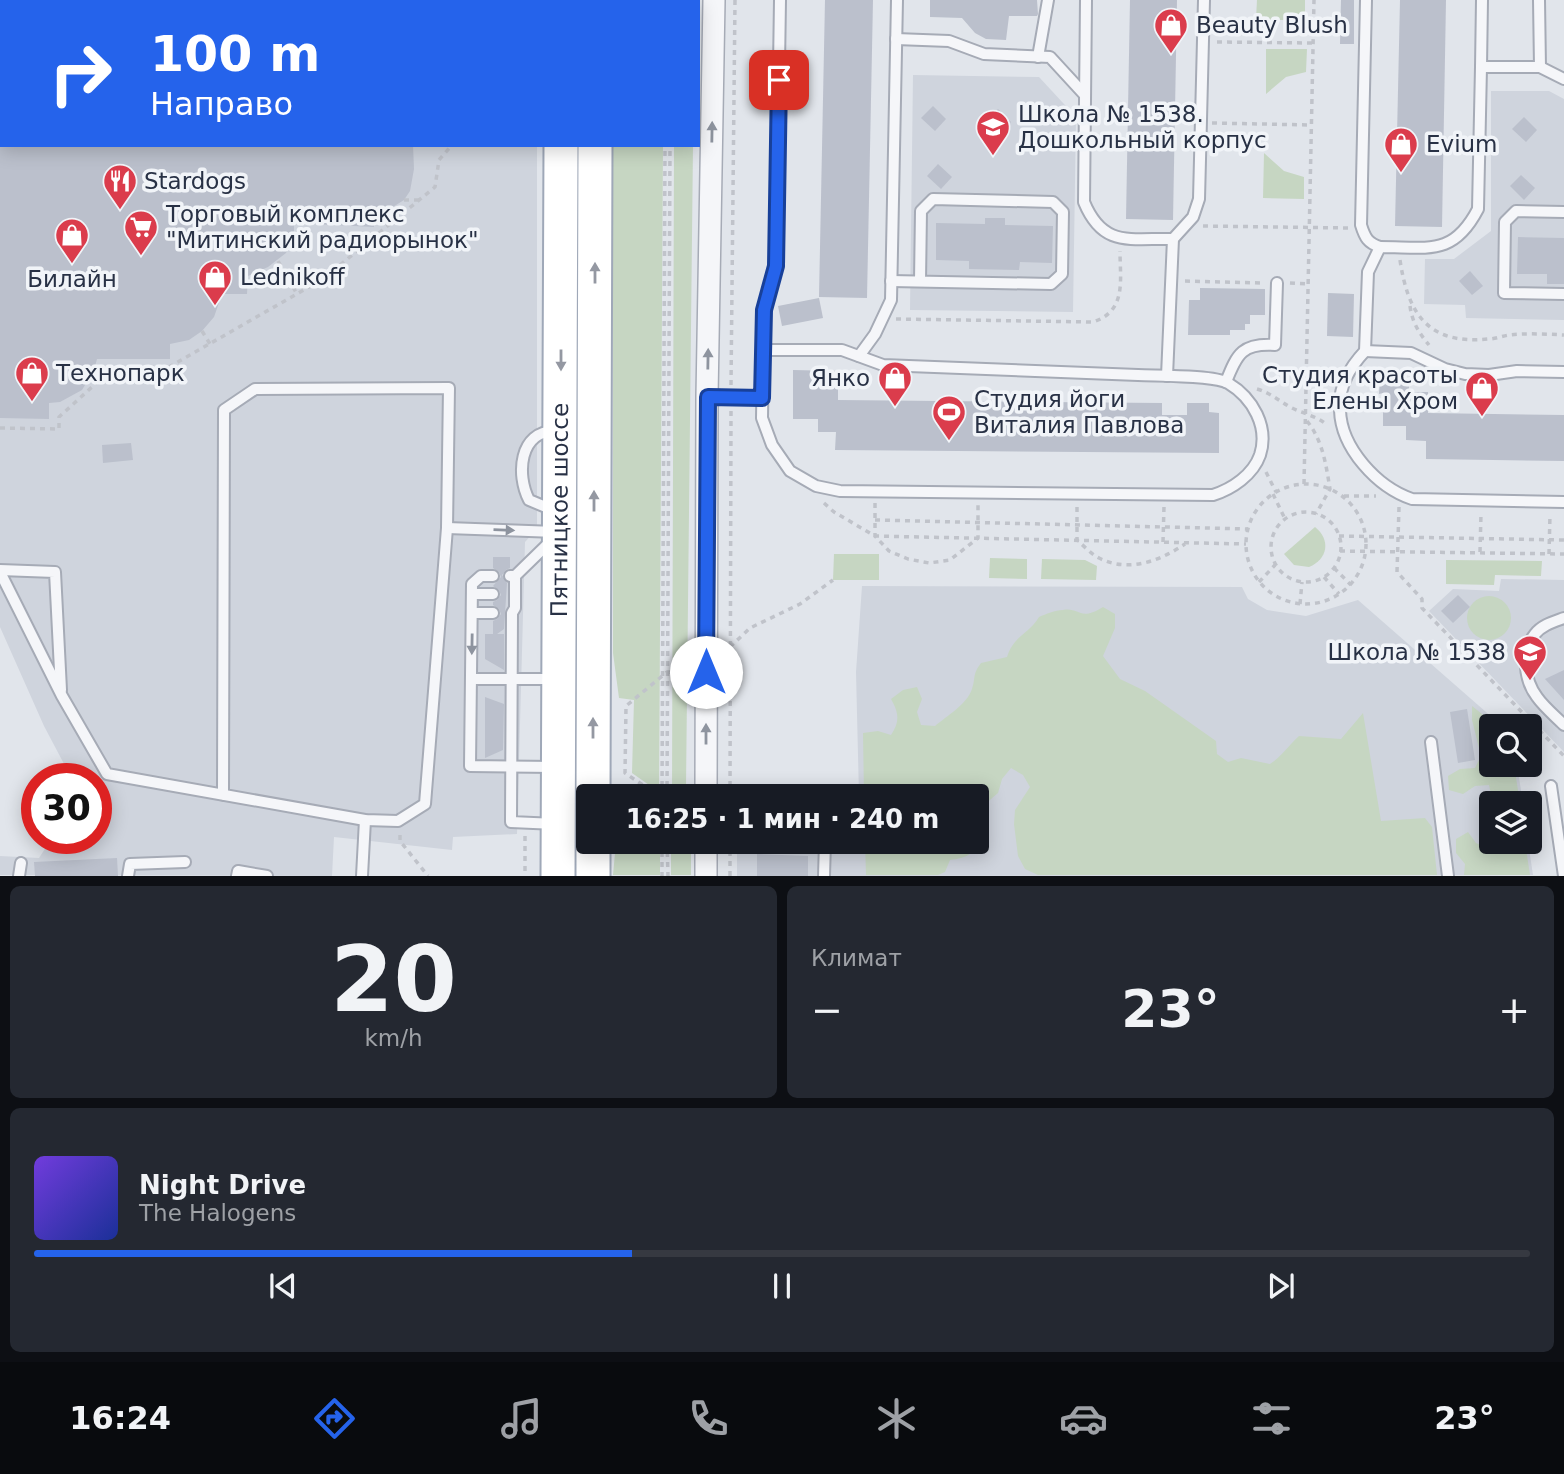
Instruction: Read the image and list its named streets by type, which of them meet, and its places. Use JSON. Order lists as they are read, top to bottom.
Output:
{
  "streets": {
    "main road": ["Пятницкое шоссе"]
  },
  "places": {
    "shop": [
      "Beauty Blush",
      "Evium",
      "Билайн",
      "Lednikoff",
      "Технопарк",
      "Янко",
      "Студия красоты Елены Хром"
    ],
    "school or university": ["Школа № 1538. Дошкольный корпус", "Школа № 1538"],
    "restaurant": ["Stardogs"],
    "supermarket": ["Торговый комплекс \"Митинский радиорынок\""],
    "sports": ["Студия йоги Виталия Павлова"]
  },
  "page": {
    "turn": ["100 m", "Направо"],
    "limit": "30",
    "trip": "16:25 · 1 мин · 240 m",
    "tile": [
      ["20", "km/h"],
      "Климат"
    ],
    "heat": ["−", "23°", "+"],
    "song": ["Night Drive", "The Halogens"],
    "tabs": ["16:24", "23°"]
  }
}
